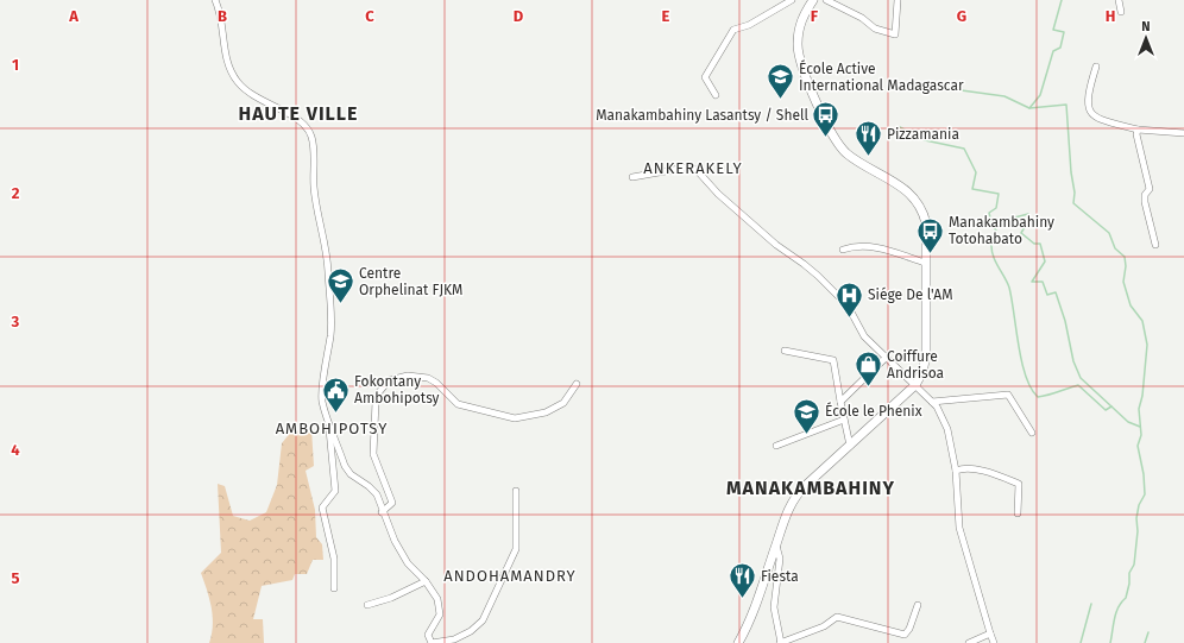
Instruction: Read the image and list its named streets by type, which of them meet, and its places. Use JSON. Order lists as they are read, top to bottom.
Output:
{
  "districts": [
    "HAUTE VILLE",
    "ANKERAKELY",
    "AMBOHIPOTSY",
    "MANAKAMBAHINY",
    "ANDOHAMANDRY"
  ],
  "places": {
    "school or university": ["École Active International Madagascar", "Centre Orphelinat FJKM", "École le Phenix"],
    "bus stop": ["Manakambahiny Lasantsy / Shell", "Manakambahiny Totohabato"],
    "restaurant": ["Pizzamania", "Fiesta"],
    "hospital": ["Siége De l'AM"],
    "shop": ["Coiffure Andrisoa"],
    "public building": ["Fokontany Ambohipotsy"]
  },
  "north": "top",
  "grid": {
    "columns": [
      "A",
      "B",
      "C",
      "D",
      "E",
      "F",
      "G",
      "H"
    ],
    "rows": [
      "1",
      "2",
      "3",
      "4",
      "5"
    ]
  }
}
